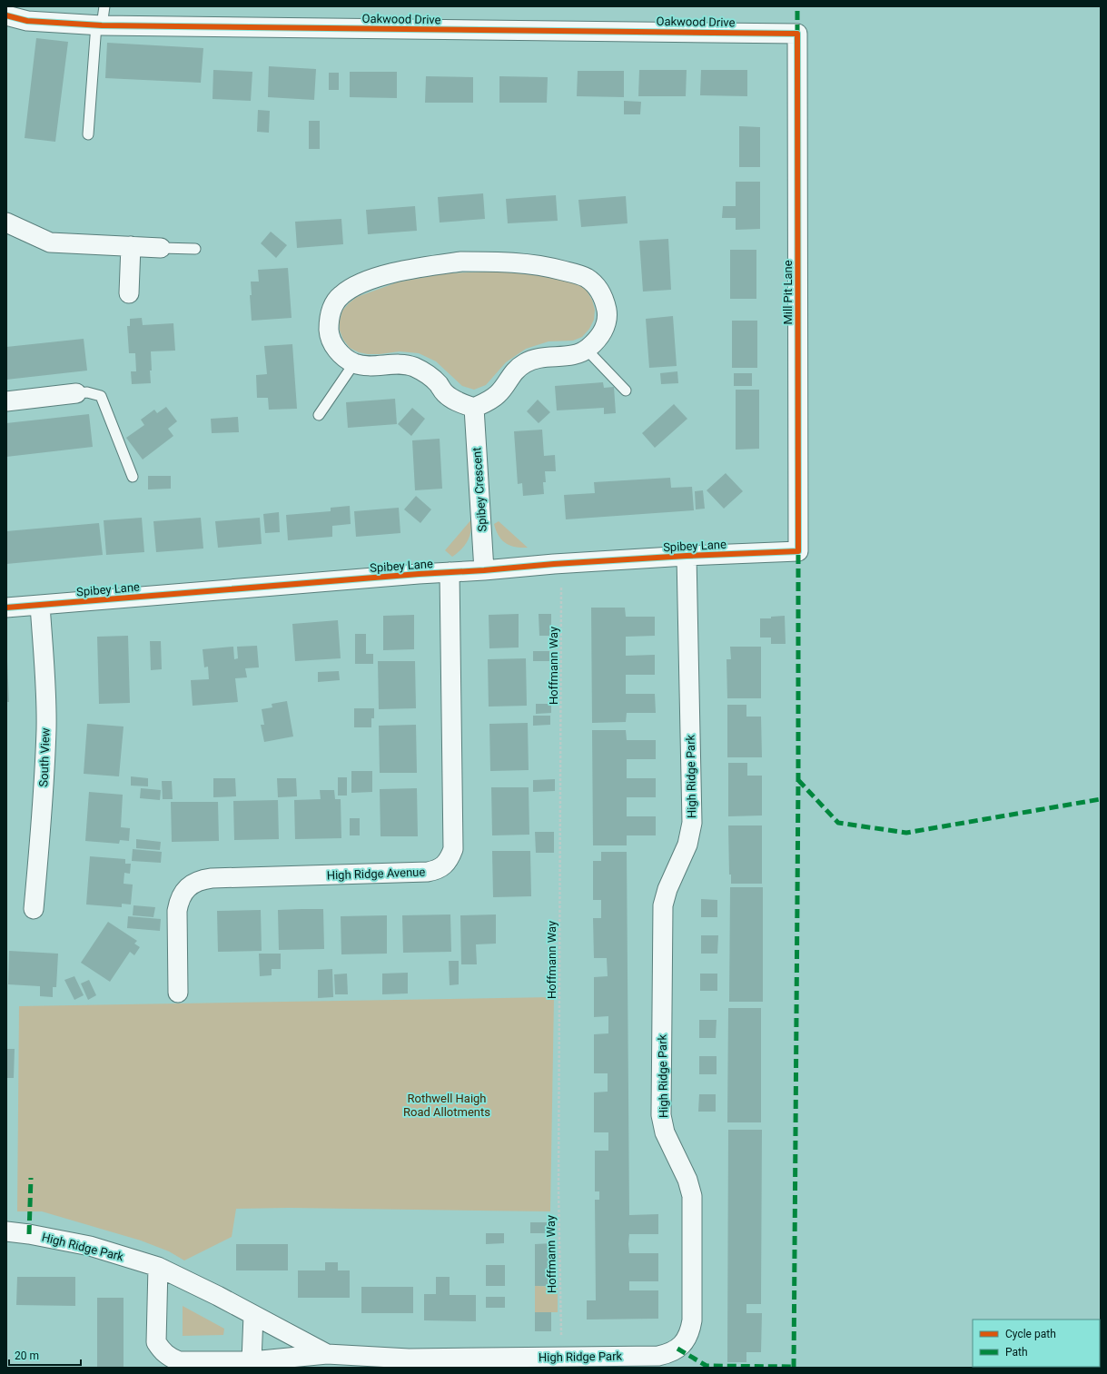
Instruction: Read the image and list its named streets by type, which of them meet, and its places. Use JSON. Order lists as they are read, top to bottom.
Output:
{
  "streets": {
    "street": [
      "Oakwood Drive",
      "Mill Pit Lane",
      "Spibey Crescent",
      "Spibey Lane",
      "South View",
      "High Ridge Park",
      "High Ridge Avenue"
    ],
    "path": ["Hoffmann Way"]
  },
  "crossings": [
    ["Oakwood Drive", "Mill Pit Lane"],
    ["Mill Pit Lane", "Spibey Lane"],
    ["Spibey Crescent", "Spibey Lane"],
    ["Spibey Lane", "Hoffmann Way"],
    ["Spibey Lane", "South View"],
    ["Spibey Lane", "High Ridge Park"],
    ["Spibey Lane", "High Ridge Avenue"],
    ["Hoffmann Way", "High Ridge Park"]
  ],
  "parks": ["Rothwell Haigh Road Allotments"],
  "legend": ["Cycle path", "Path"],
  "scale_bar": "20 m"
}
